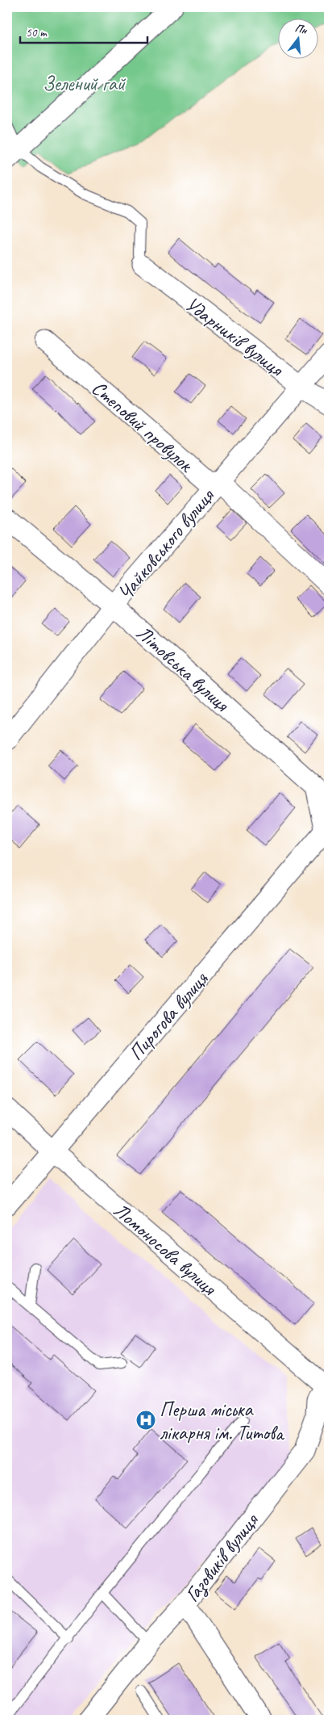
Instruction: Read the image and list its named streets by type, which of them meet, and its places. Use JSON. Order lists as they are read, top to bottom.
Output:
{
  "streets": {
    "street": [
      "Ударників вулиця",
      "Степовий провулок",
      "Чайковського вулиця",
      "Літовська вулиця",
      "Пирогова вулиця",
      "Ломоносова вулиця",
      "Газовиків вулиця"
    ]
  },
  "crossings": [
    ["Ударників вулиця", "Чайковського вулиця"],
    ["Степовий провулок", "Чайковського вулиця"],
    ["Чайковського вулиця", "Літовська вулиця"],
    ["Літовська вулиця", "Пирогова вулиця"],
    ["Пирогова вулиця", "Ломоносова вулиця"],
    ["Ломоносова вулиця", "Газовиків вулиця"]
  ],
  "parks": ["Зелений гай"],
  "places": {
    "hospital": ["Перша міська лікарня ім. Титова"]
  },
  "scale_bar": "50 m",
  "north": "top"
}
